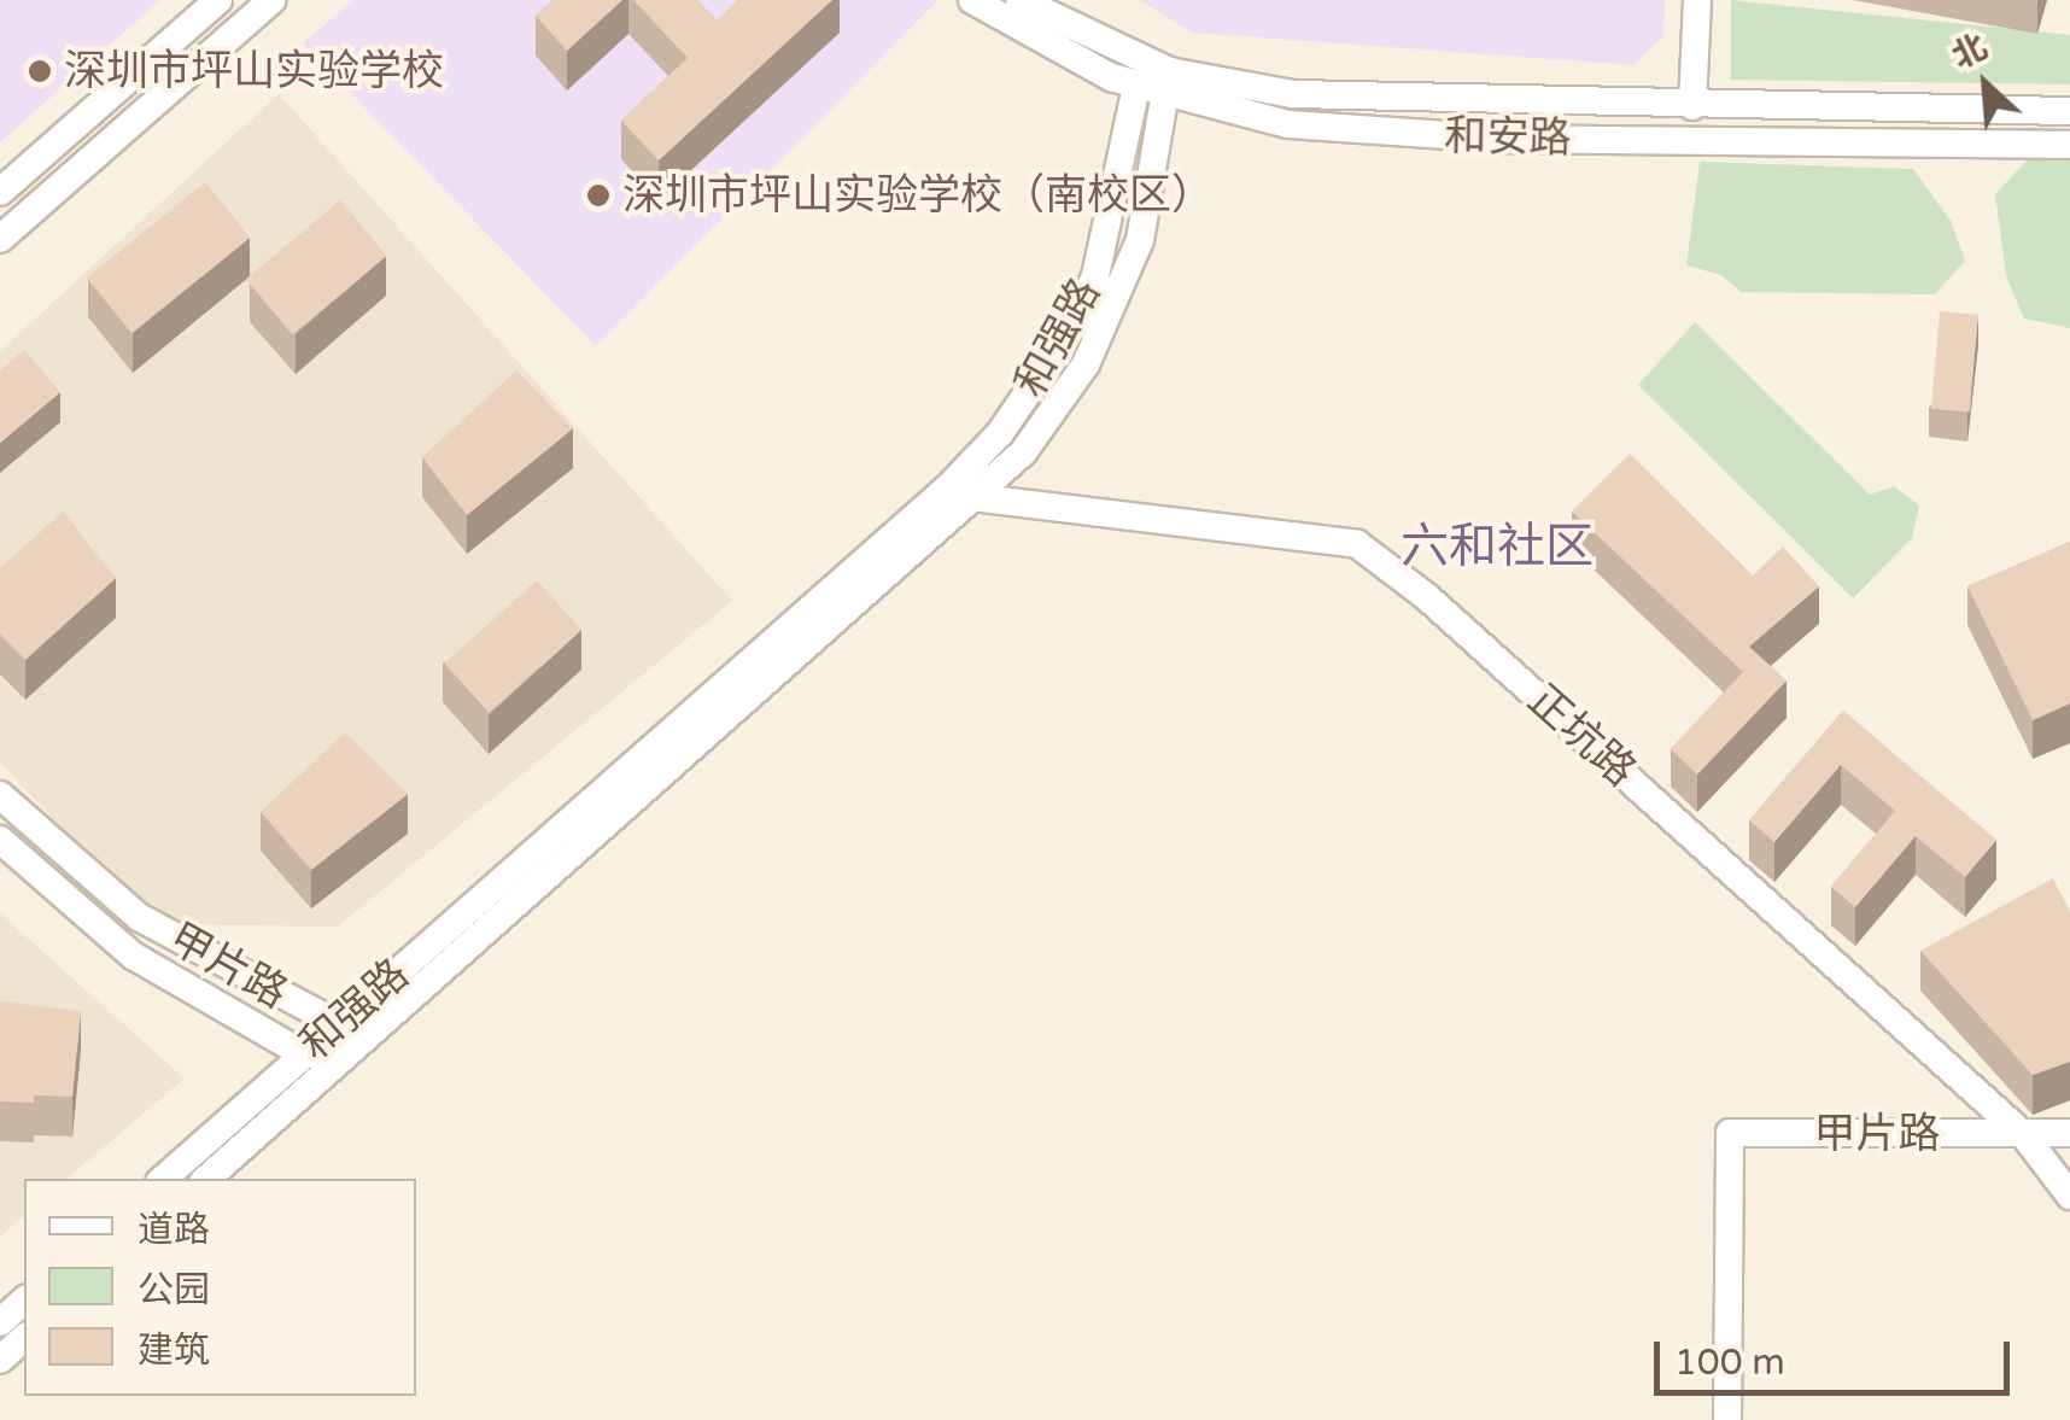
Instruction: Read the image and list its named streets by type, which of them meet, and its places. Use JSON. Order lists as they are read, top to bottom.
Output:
{
  "streets": {
    "street": [
      "和安路",
      "和强路",
      "正坑路",
      "甲片路"
    ]
  },
  "crossings": [
    ["和安路", "和强路"],
    ["和强路", "正坑路"],
    ["和强路", "甲片路"],
    ["正坑路", "甲片路"]
  ],
  "districts": ["六和社区"],
  "places": ["深圳市坪山实验学校", "深圳市坪山实验学校（南校区）"],
  "legend": ["道路", "公园", "建筑"],
  "scale_bar": "100 m",
  "north": "top left"
}
